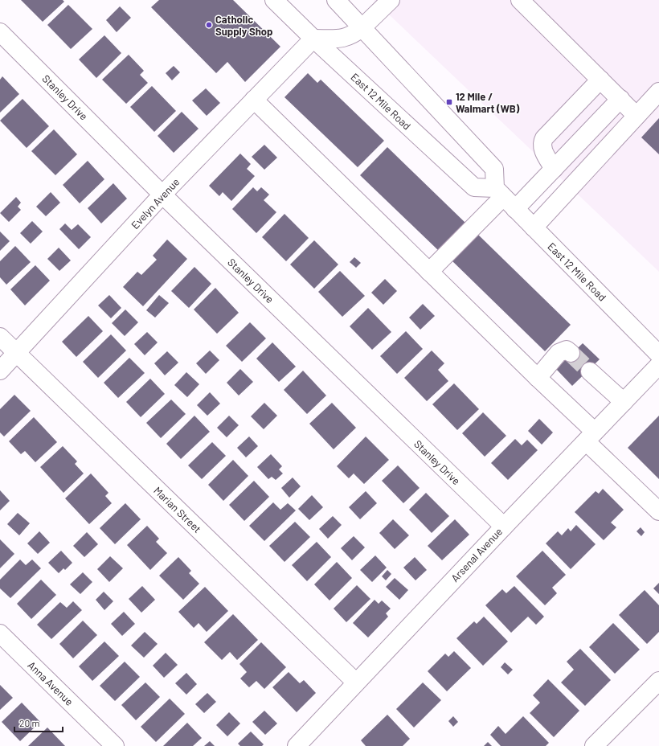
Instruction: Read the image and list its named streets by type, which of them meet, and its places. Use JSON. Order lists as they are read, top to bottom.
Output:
{
  "streets": {
    "street": [
      "Stanley Drive",
      "East 12 Mile Road",
      "Evelyn Avenue",
      "Marian Street",
      "Arsenal Avenue",
      "Anna Avenue"
    ]
  },
  "crossings": [
    ["Stanley Drive", "Evelyn Avenue"],
    ["Stanley Drive", "Arsenal Avenue"],
    ["East 12 Mile Road", "Evelyn Avenue"],
    ["Evelyn Avenue", "Marian Street"],
    ["Marian Street", "Arsenal Avenue"]
  ],
  "places": {
    "other": ["Catholic Supply Shop"],
    "transit": ["12 Mile / Walmart (WB)"]
  },
  "scale_bar": "20 m"
}
